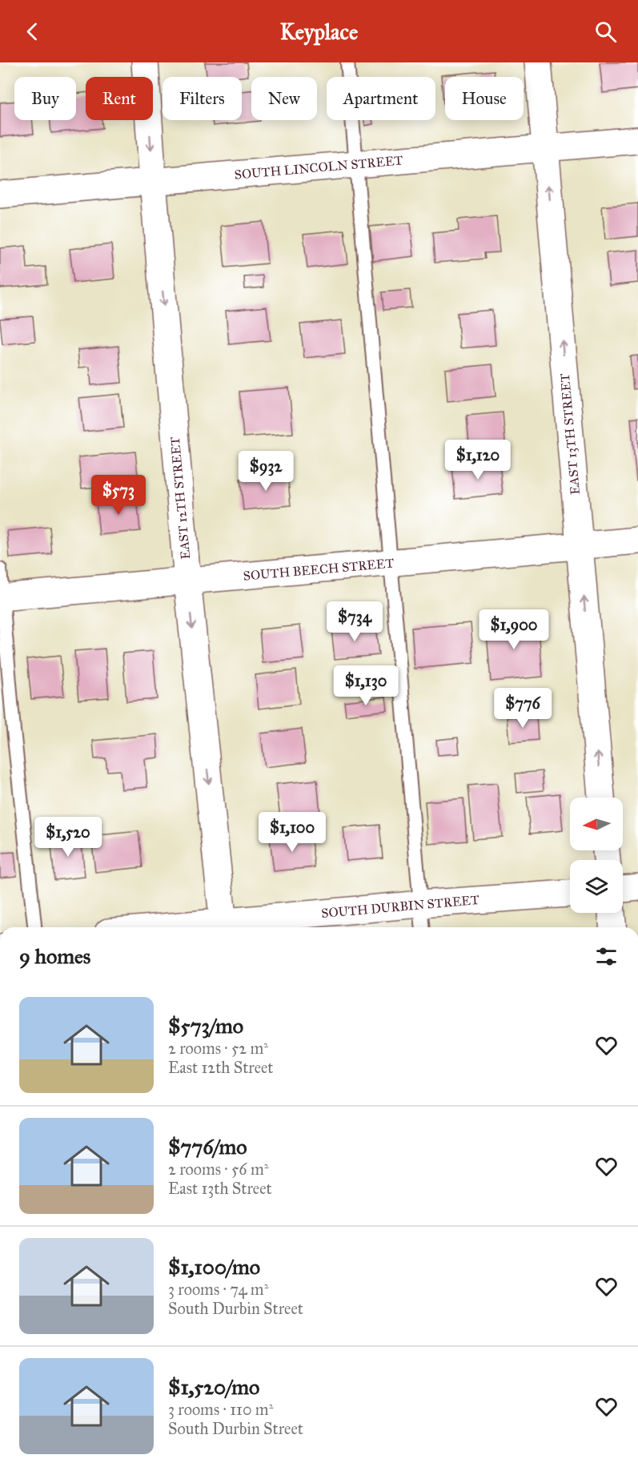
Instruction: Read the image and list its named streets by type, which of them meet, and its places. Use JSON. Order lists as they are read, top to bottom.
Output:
{
  "streets": {
    "street": [
      "SOUTH LINCOLN STREET",
      "EAST 13TH STREET",
      "EAST 12TH STREET",
      "SOUTH BEECH STREET",
      "SOUTH DURBIN STREET"
    ]
  },
  "crossings": [
    ["SOUTH LINCOLN STREET", "EAST 13TH STREET"],
    ["SOUTH LINCOLN STREET", "EAST 12TH STREET"],
    ["EAST 13TH STREET", "SOUTH BEECH STREET"],
    ["EAST 12TH STREET", "SOUTH BEECH STREET"],
    ["EAST 12TH STREET", "SOUTH DURBIN STREET"]
  ],
  "one_way": ["EAST 13TH STREET", "EAST 12TH STREET"],
  "north": "left",
  "page": {
    "header": "Keyplace",
    "chip": [
      "Buy",
      "Rent",
      "Filters",
      "New",
      "Apartment",
      "House"
    ],
    "price": [
      "$1,120",
      "$932",
      "$573",
      "$734",
      "$1,900",
      "$1,130",
      "$776",
      "$1,100",
      "$1,520"
    ],
    "heading": "9 homes",
    "list": [
      {
        "name": "$573/mo",
        "note": "2 rooms · 52 m² · East 12th Street"
      },
      {
        "name": "$776/mo",
        "note": "2 rooms · 56 m² · East 13th Street"
      },
      {
        "name": "$1,100/mo",
        "note": "3 rooms · 74 m² · South Durbin Street"
      },
      {
        "name": "$1,520/mo",
        "note": "3 rooms · 110 m² · South Durbin Street"
      }
    ]
  }
}
